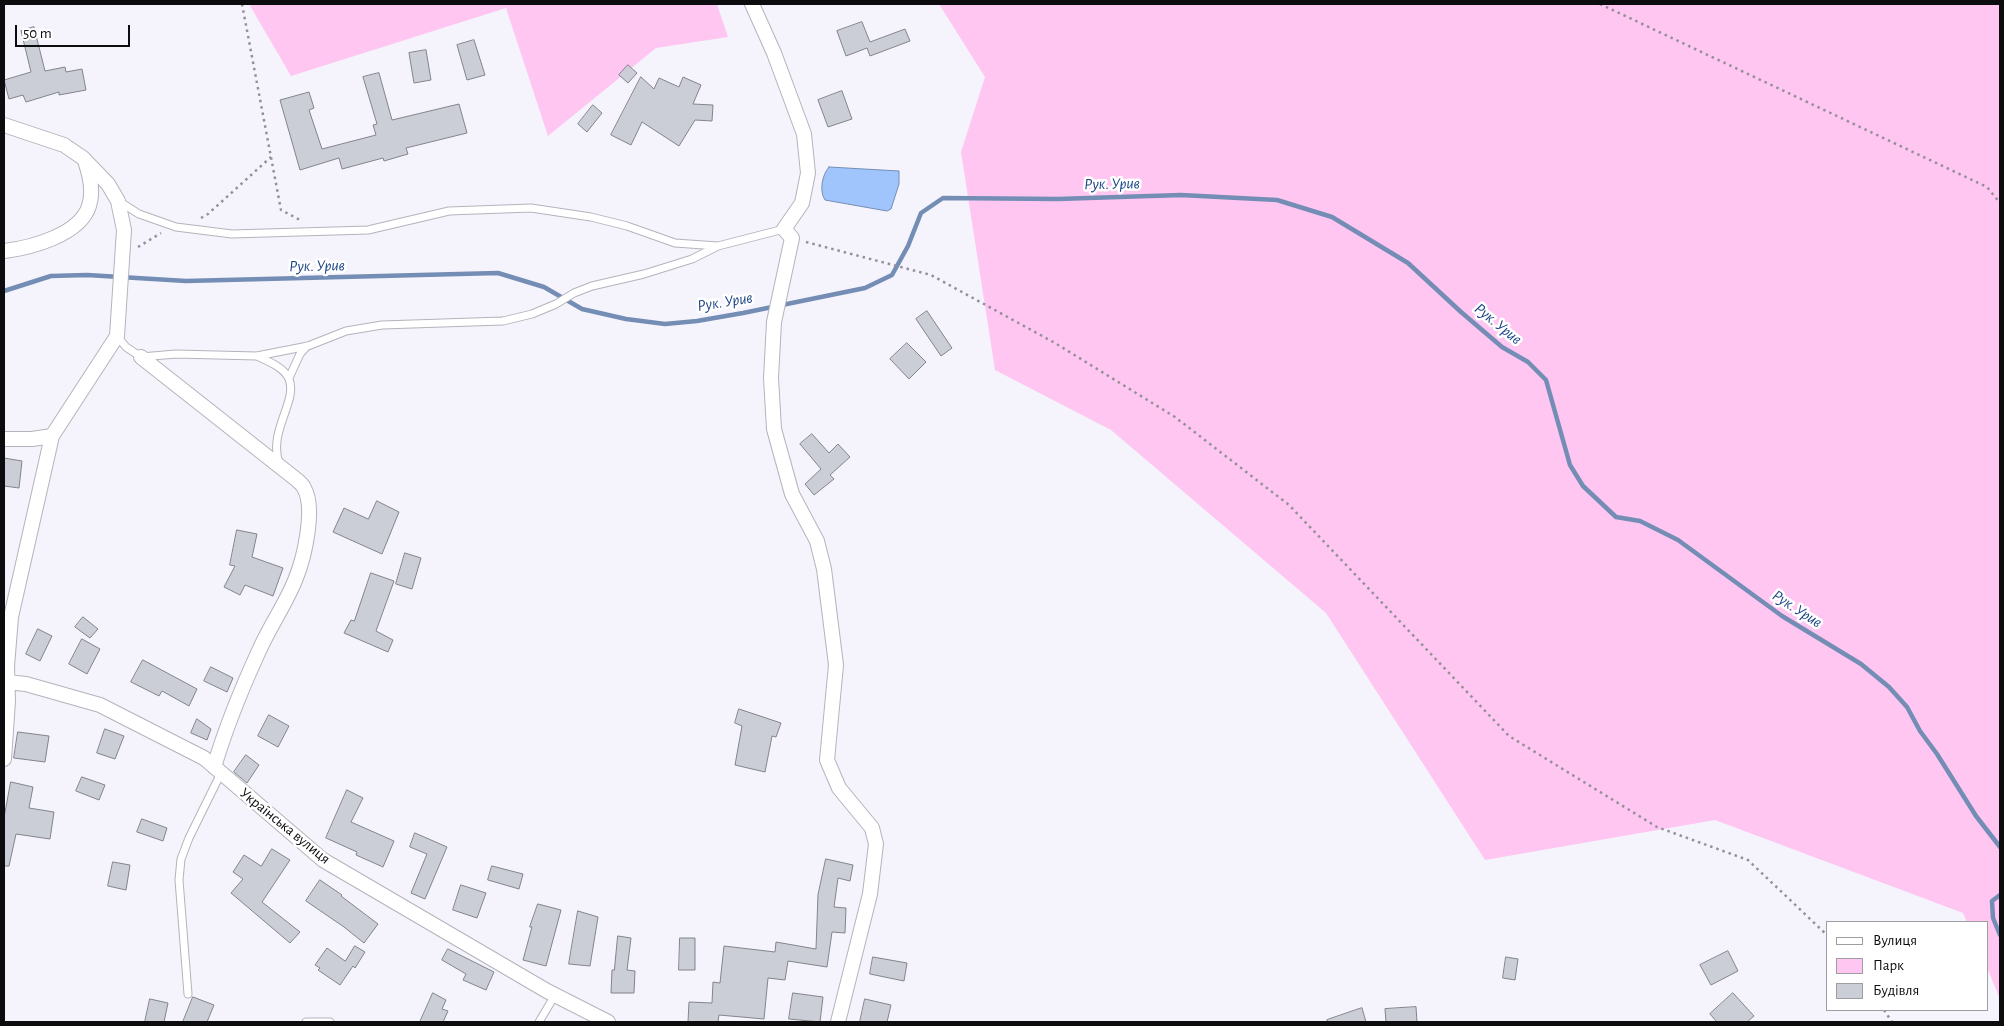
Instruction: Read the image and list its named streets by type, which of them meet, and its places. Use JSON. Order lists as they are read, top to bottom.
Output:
{
  "streets": {
    "street": ["Українська вулиця"]
  },
  "water": ["Рук. Урив"],
  "legend": ["Вулиця", "Парк", "Будівля"],
  "scale_bar": "50 m"
}
